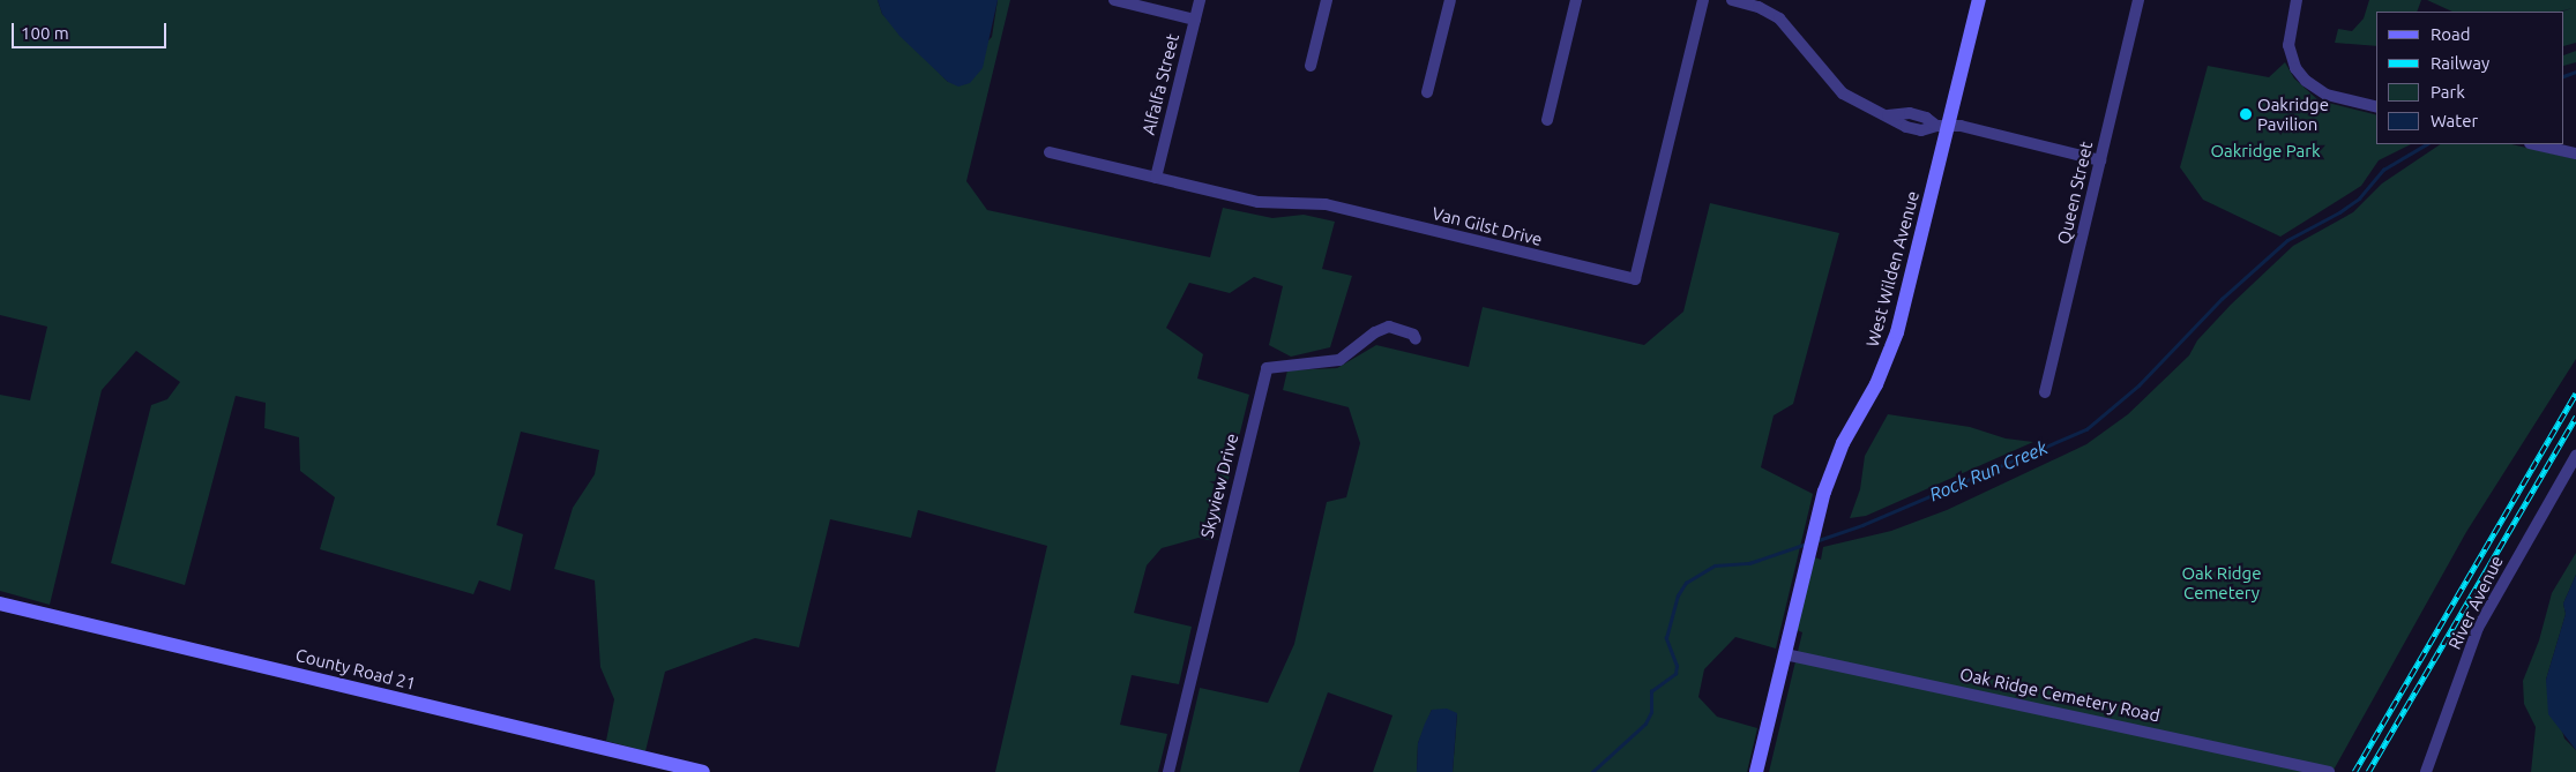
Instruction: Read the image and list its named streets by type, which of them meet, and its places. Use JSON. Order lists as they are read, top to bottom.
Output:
{
  "streets": {
    "street": [
      "Alfalfa Street",
      "Queen Street",
      "Van Gilst Drive",
      "West Wilden Avenue",
      "Skyview Drive",
      "River Avenue",
      "County Road 21",
      "Oak Ridge Cemetery Road"
    ]
  },
  "crossings": [
    ["Alfalfa Street", "Van Gilst Drive"],
    ["West Wilden Avenue", "Oak Ridge Cemetery Road"]
  ],
  "water": ["Rock Run Creek"],
  "parks": ["Oakridge Park", "Oak Ridge Cemetery"],
  "places": ["Oakridge Pavilion"],
  "legend": [
    "Road",
    "Railway",
    "Park",
    "Water"
  ],
  "scale_bar": "100 m"
}
